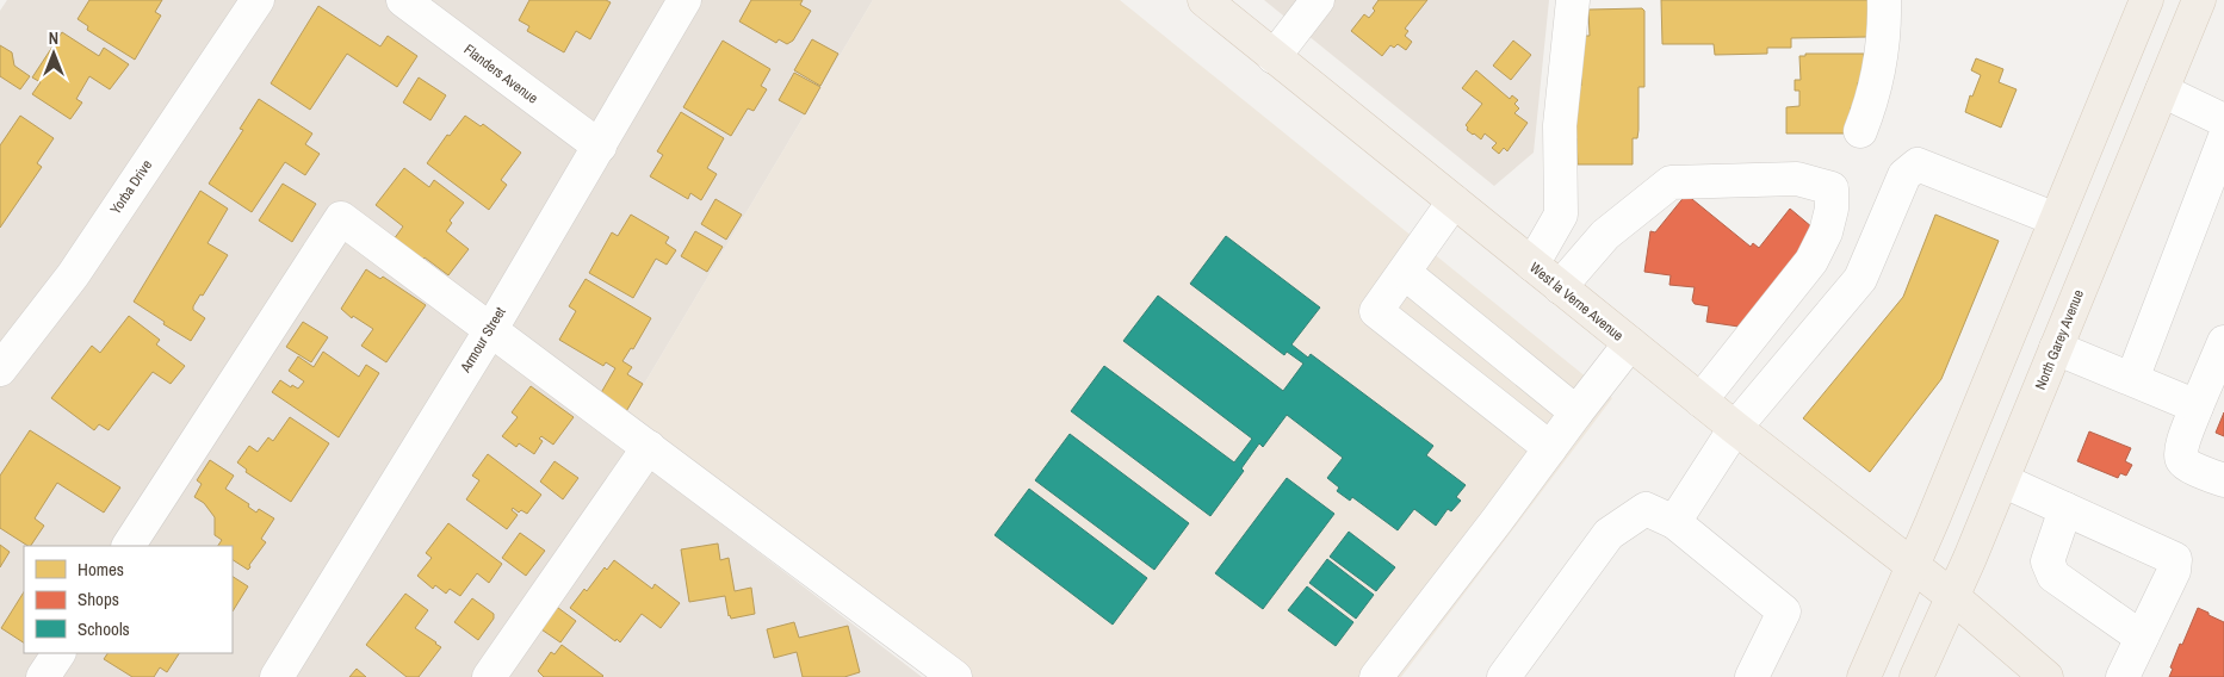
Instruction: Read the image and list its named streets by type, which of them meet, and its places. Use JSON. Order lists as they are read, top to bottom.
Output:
{
  "streets": {
    "main road": ["West la Verne Avenue", "North Garey Avenue"],
    "street": ["Flanders Avenue", "Yorba Drive", "Armour Street"]
  },
  "crossings": [
    ["Flanders Avenue", "Armour Street"],
    ["West la Verne Avenue", "North Garey Avenue"]
  ],
  "legend": ["Homes", "Shops", "Schools"],
  "north": "top"
}
